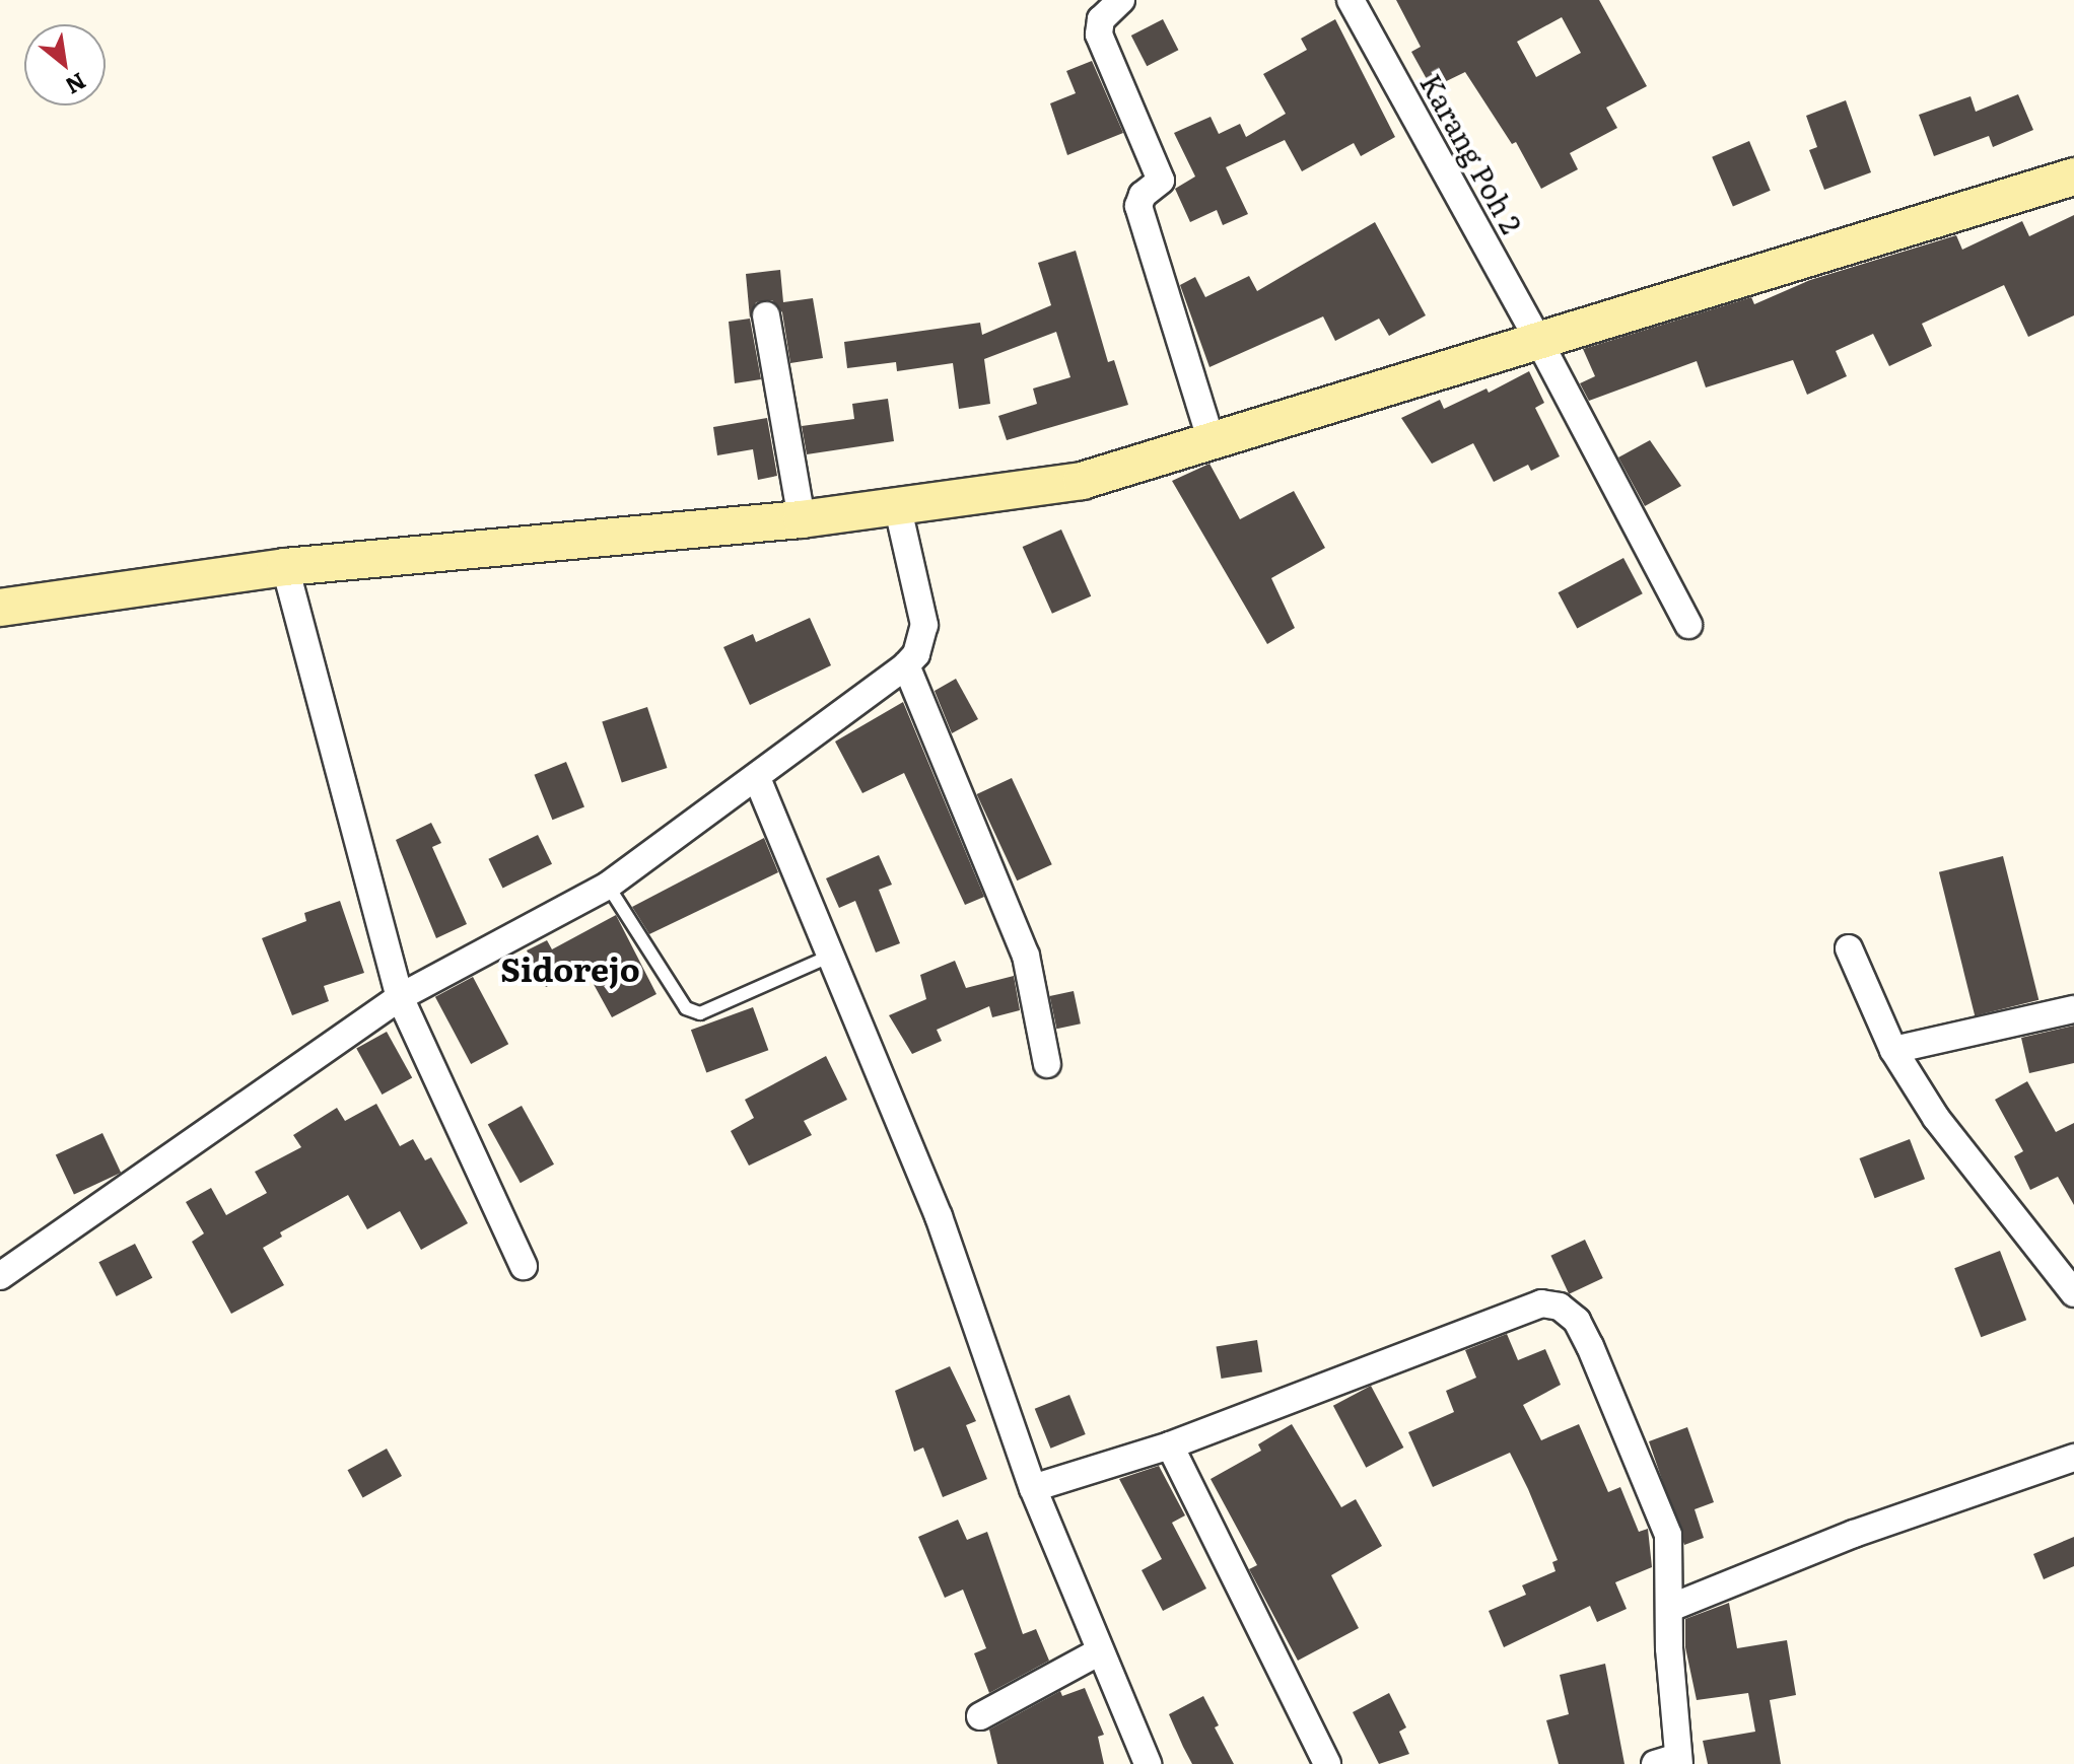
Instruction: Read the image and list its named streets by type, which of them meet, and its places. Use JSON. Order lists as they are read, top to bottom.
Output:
{
  "streets": {
    "street": ["Karang Poh 2"]
  },
  "districts": ["Sidorejo"],
  "north": "bottom right"
}
